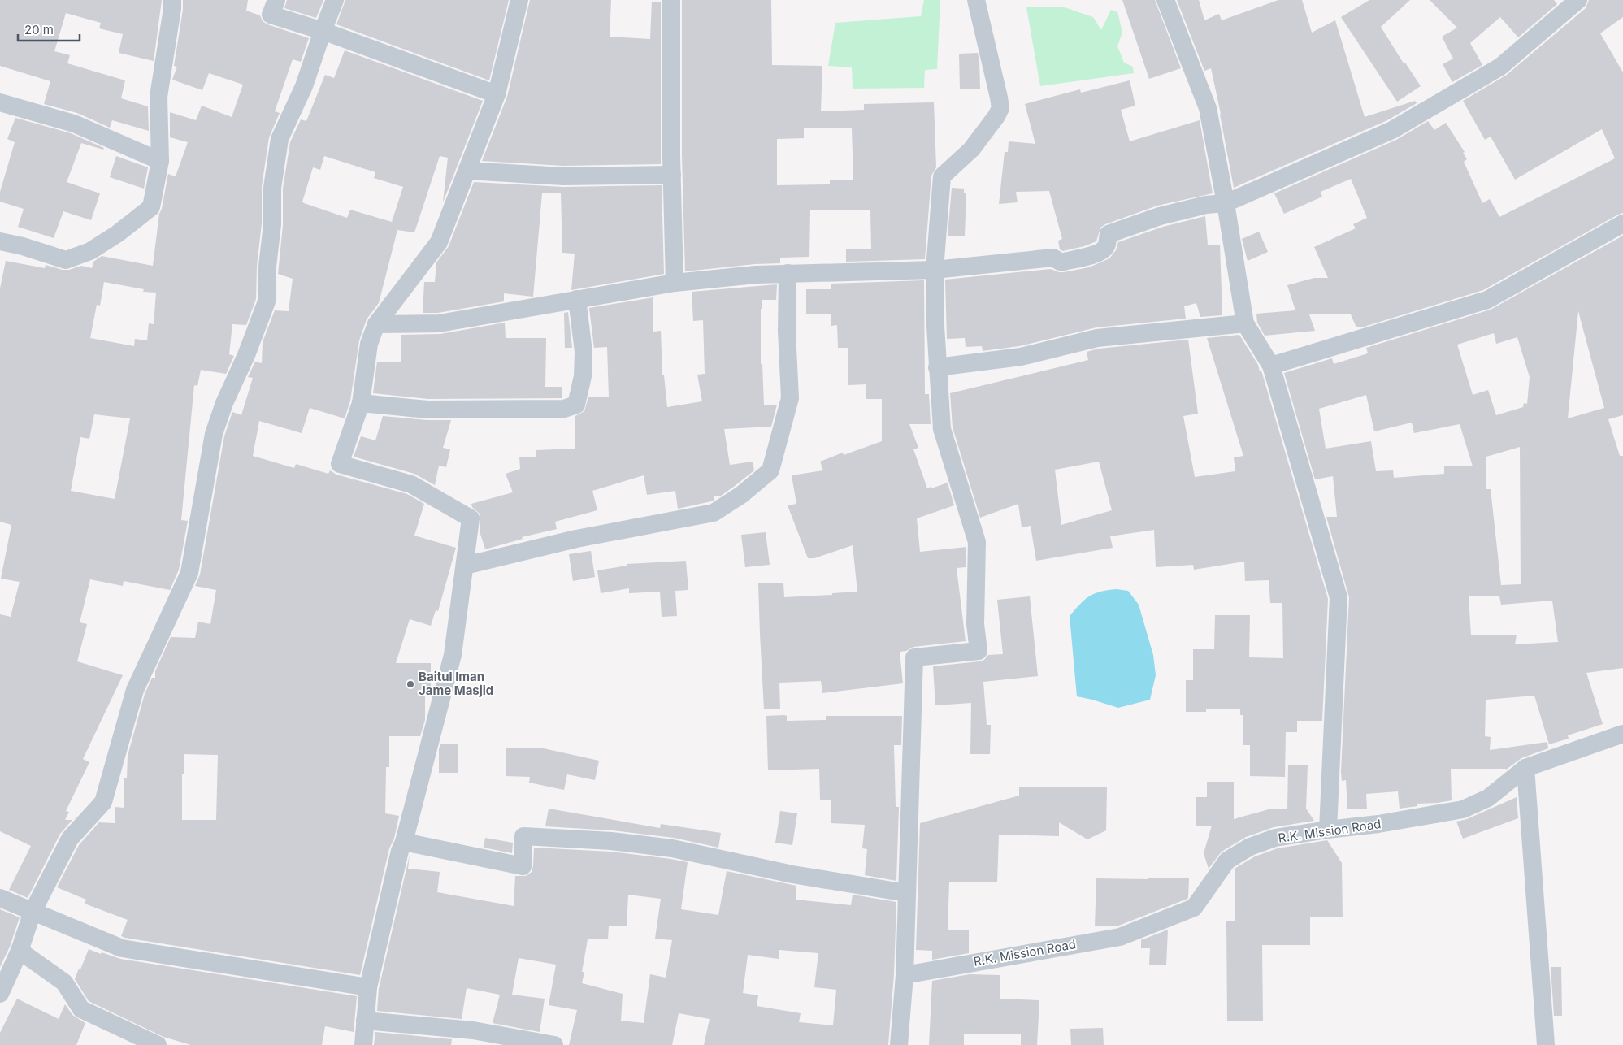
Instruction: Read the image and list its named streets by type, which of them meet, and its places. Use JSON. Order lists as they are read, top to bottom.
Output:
{
  "streets": {
    "street": ["R.K. Mission Road"]
  },
  "places": ["Baitul Iman Jame Masjid"],
  "scale_bar": "20 m"
}
